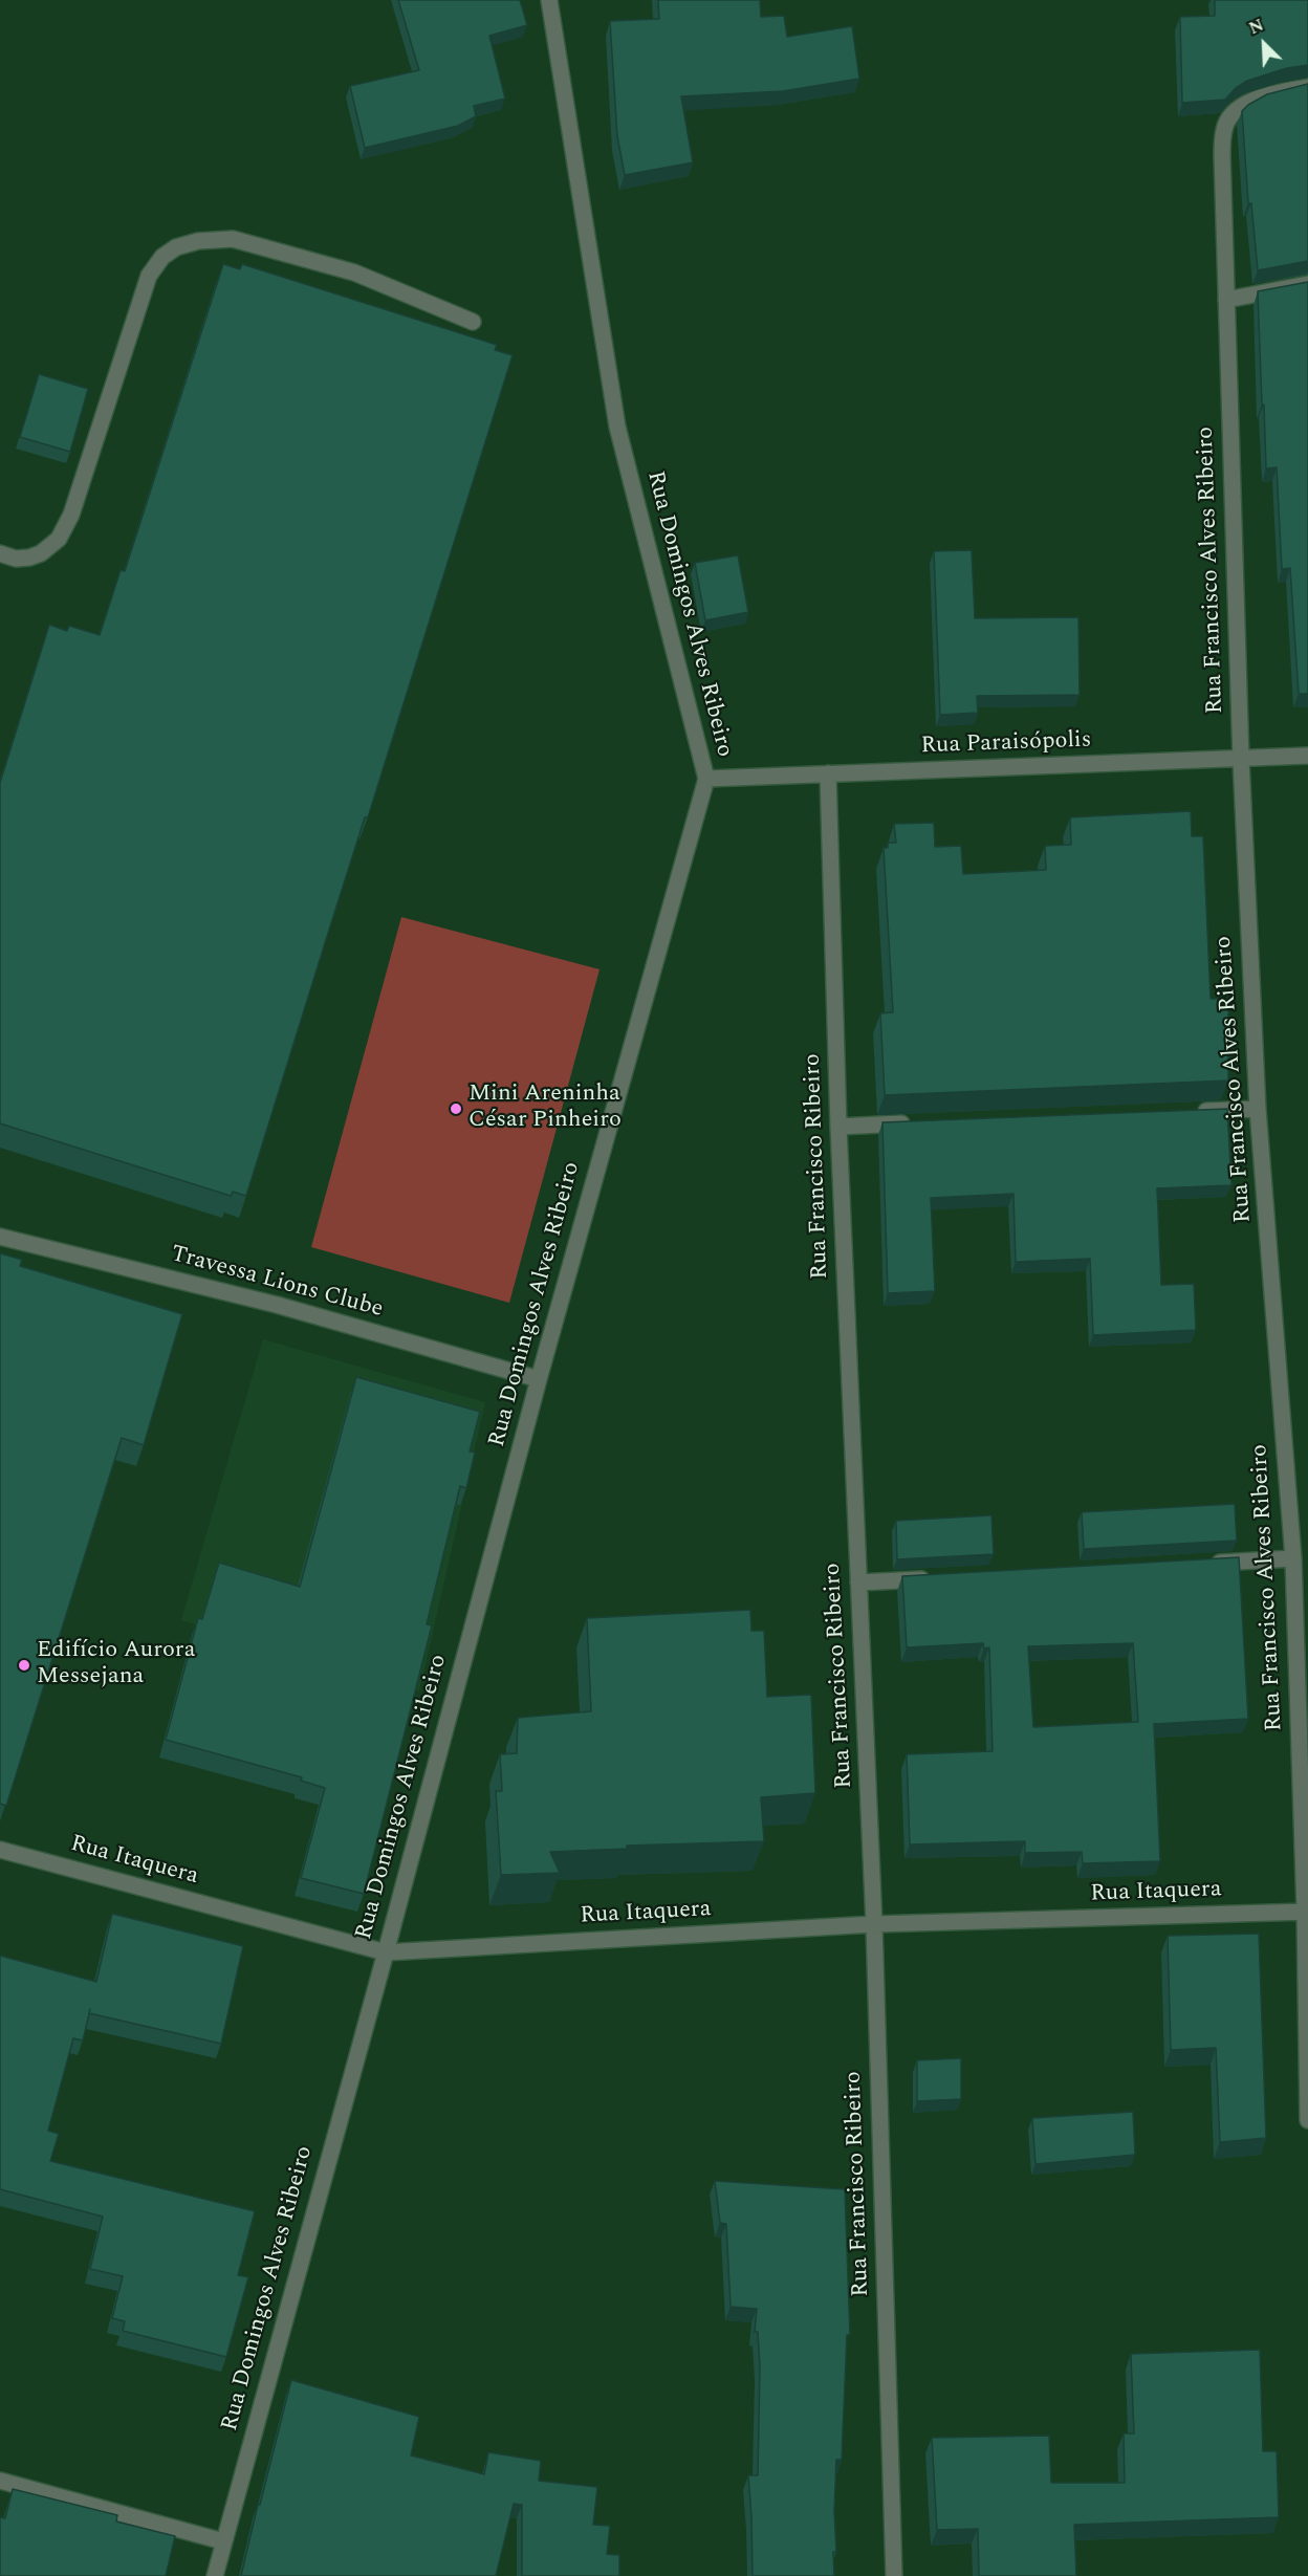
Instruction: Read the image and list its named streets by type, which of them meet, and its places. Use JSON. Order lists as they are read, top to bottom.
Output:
{
  "streets": {
    "street": [
      "Rua Francisco Alves Ribeiro",
      "Rua Domingos Alves Ribeiro",
      "Rua Paraisópolis",
      "Rua Francisco Ribeiro",
      "Travessa Lions Clube",
      "Rua Itaquera"
    ]
  },
  "crossings": [
    ["Rua Francisco Alves Ribeiro", "Rua Paraisópolis"],
    ["Rua Francisco Alves Ribeiro", "Rua Itaquera"],
    ["Rua Domingos Alves Ribeiro", "Rua Paraisópolis"],
    ["Rua Domingos Alves Ribeiro", "Travessa Lions Clube"],
    ["Rua Domingos Alves Ribeiro", "Rua Itaquera"],
    ["Rua Paraisópolis", "Rua Francisco Ribeiro"],
    ["Rua Francisco Ribeiro", "Rua Itaquera"]
  ],
  "places": ["Mini Areninha César Pinheiro", "Edifício Aurora Messejana"],
  "north": "top left"
}
